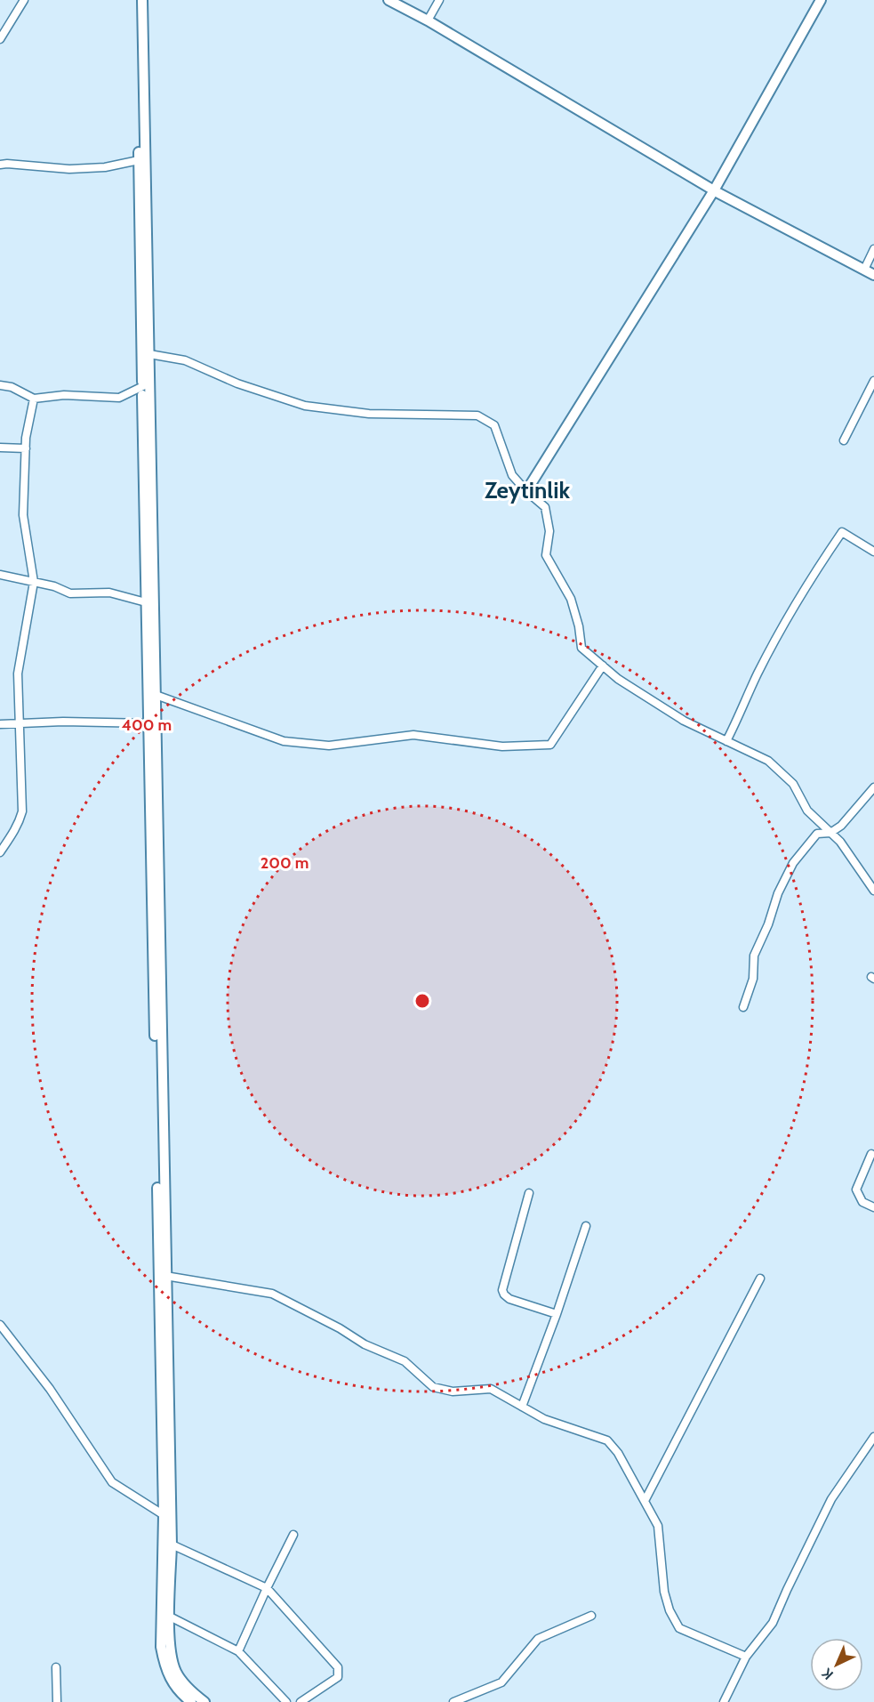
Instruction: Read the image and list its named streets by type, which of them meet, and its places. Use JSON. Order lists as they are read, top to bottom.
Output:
{
  "districts": ["Zeytinlik"],
  "north": "bottom left",
  "rings": ["400 m", "200 m"]
}
